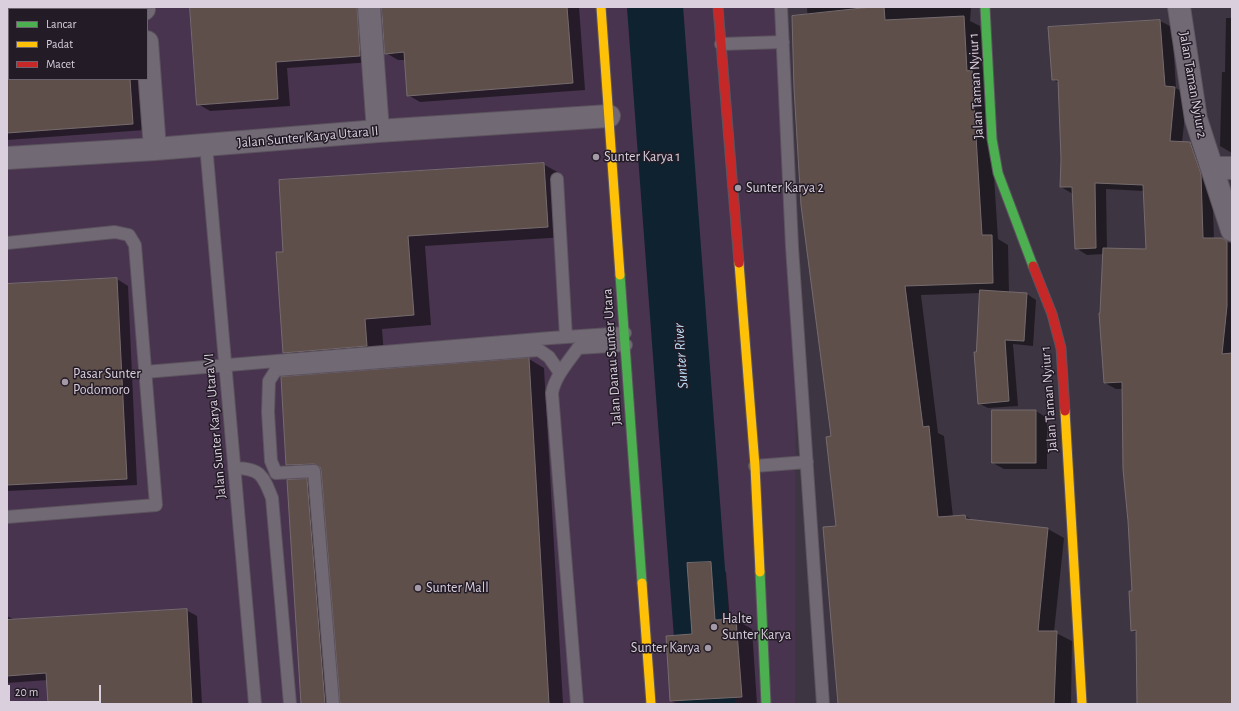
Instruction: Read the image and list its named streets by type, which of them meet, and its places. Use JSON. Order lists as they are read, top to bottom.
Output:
{
  "streets": {
    "main road": ["Jalan Taman Nyiur 1", "Jalan Danau Sunter Utara"],
    "street": ["Jalan Taman Nyiur 2", "Jalan Sunter Karya Utara II"],
    "lane": ["Jalan Sunter Karya Utara VI"]
  },
  "crossings": [
    ["Jalan Sunter Karya Utara II", "Jalan Danau Sunter Utara"],
    ["Jalan Sunter Karya Utara II", "Jalan Sunter Karya Utara VI"]
  ],
  "water": ["Sunter River"],
  "places": [
    "Sunter Karya 1",
    "Sunter Karya 2",
    "Pasar Sunter Podomoro",
    "Sunter Mall",
    "Halte Sunter Karya",
    "Sunter Karya"
  ],
  "legend": ["Lancar", "Padat", "Macet"],
  "scale_bar": "20 m"
}
